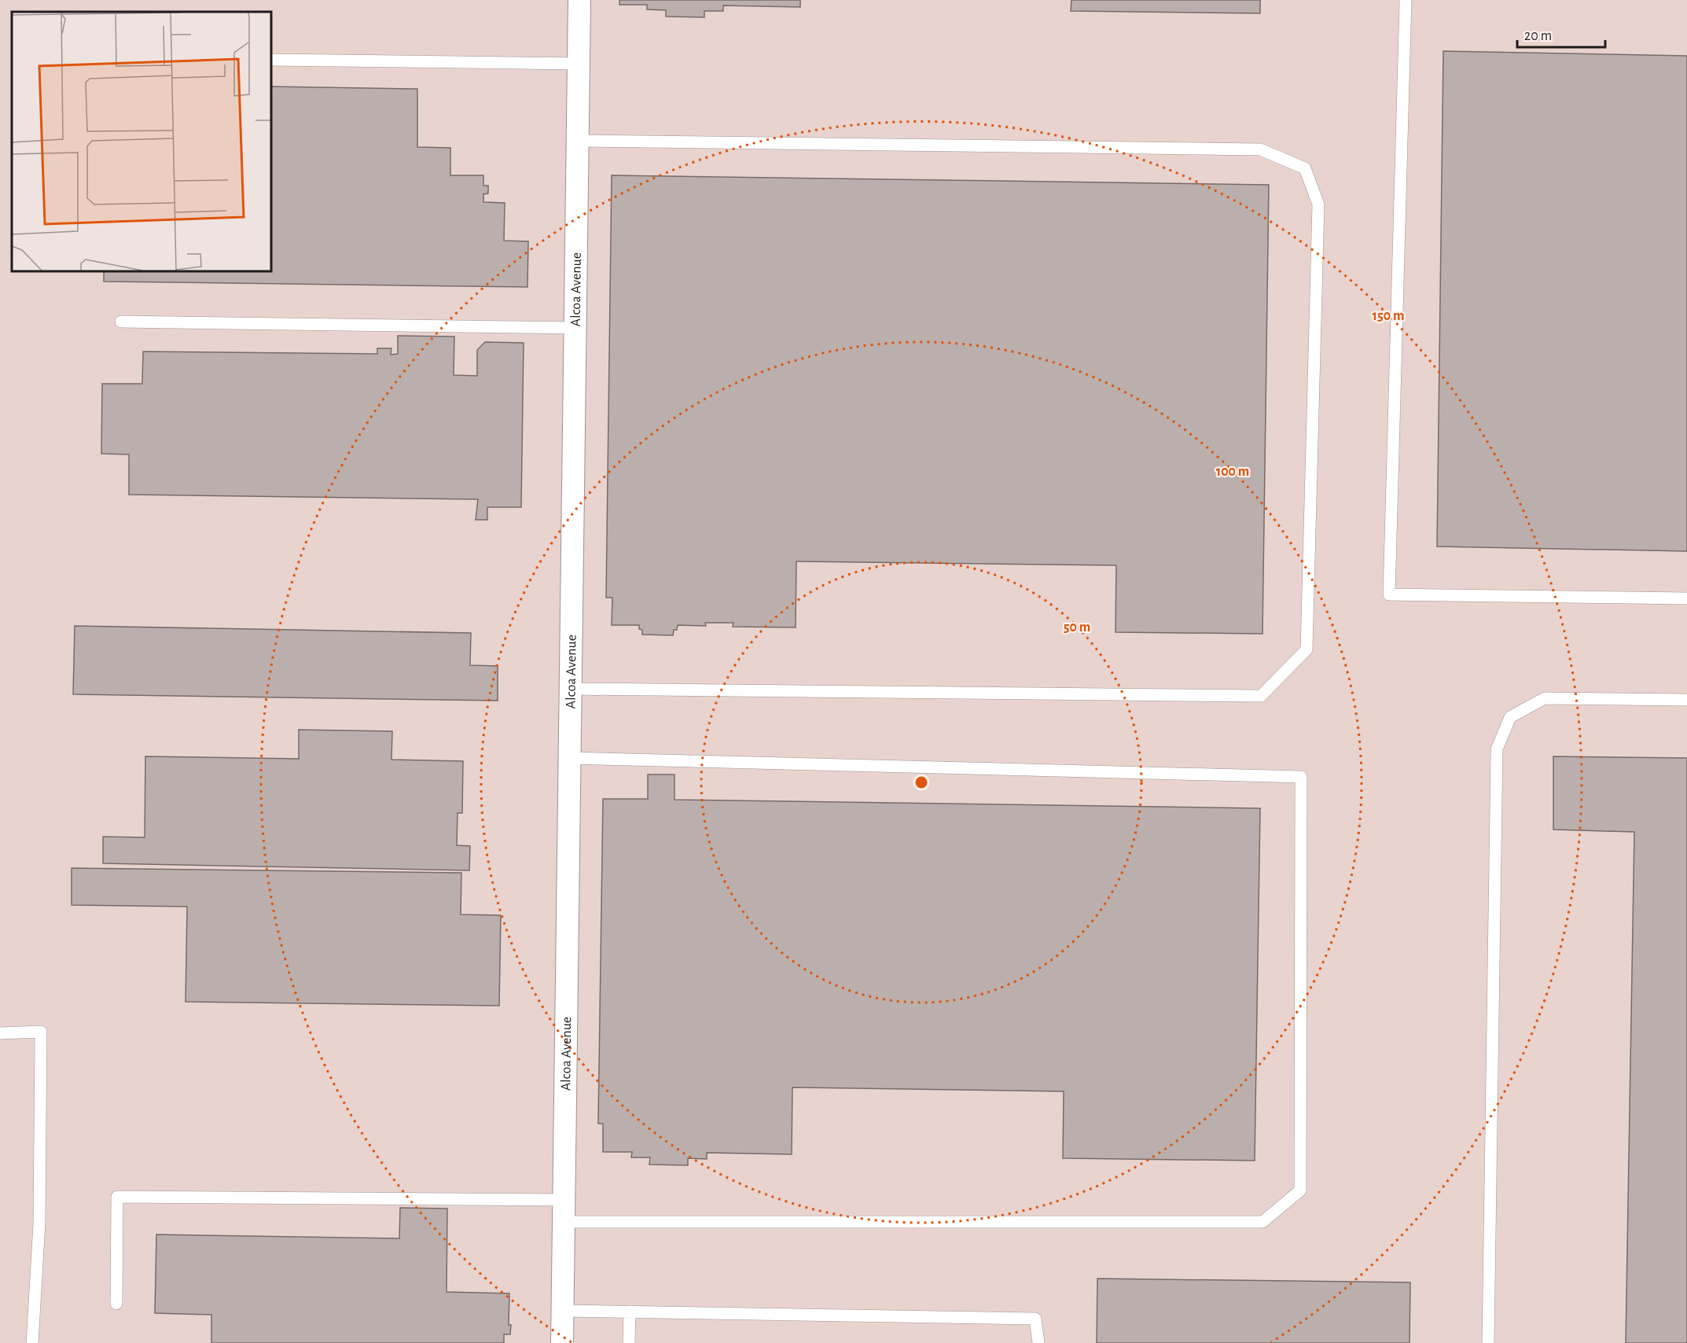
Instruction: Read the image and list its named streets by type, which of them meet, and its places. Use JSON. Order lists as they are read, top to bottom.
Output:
{
  "streets": {
    "street": ["Alcoa Avenue"]
  },
  "scale_bar": "20 m",
  "rings": ["150 m", "100 m", "50 m"]
}
